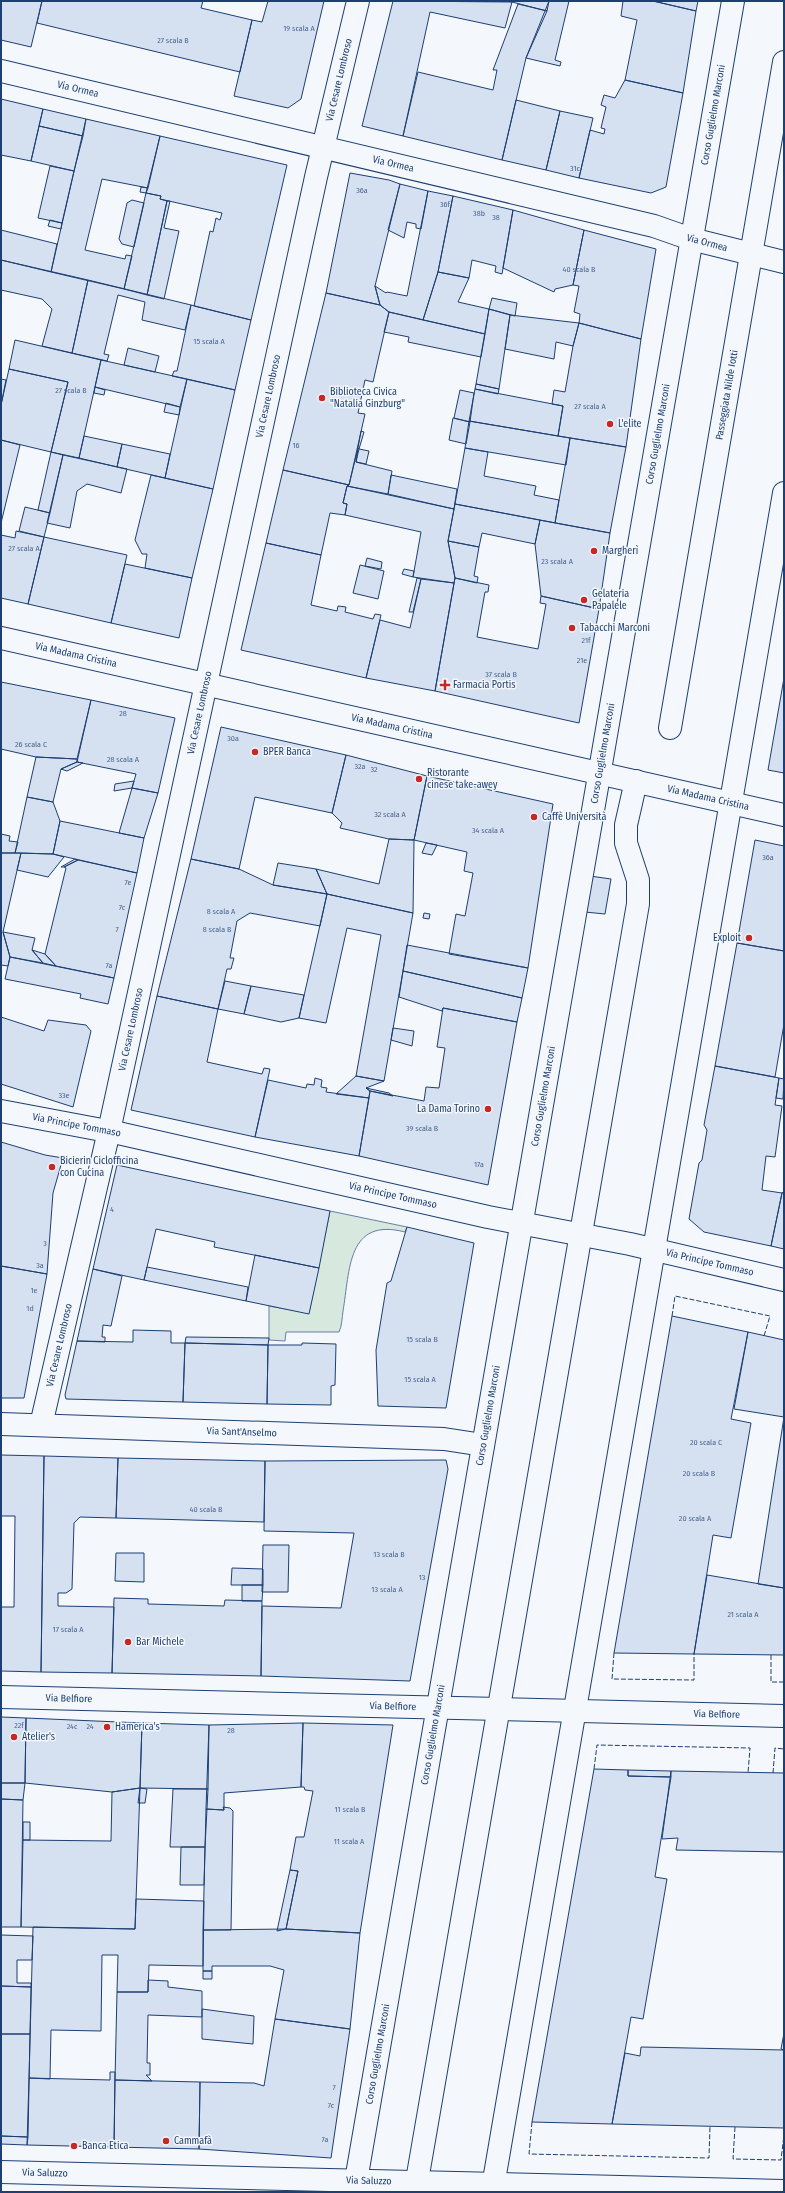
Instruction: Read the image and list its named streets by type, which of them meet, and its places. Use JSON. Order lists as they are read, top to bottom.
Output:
{
  "streets": {
    "street": [
      "Via Cesare Lombroso",
      "Via Ormea",
      "Corso Guglielmo Marconi",
      "Passeggiata Nilde Iotti",
      "Via Madama Cristina",
      "Via Principe Tommaso",
      "Via Sant'Anselmo",
      "Via Belfiore",
      "Via Saluzzo"
    ]
  },
  "crossings": [
    ["Via Cesare Lombroso", "Via Ormea"],
    ["Via Cesare Lombroso", "Via Madama Cristina"],
    ["Via Cesare Lombroso", "Via Principe Tommaso"],
    ["Via Cesare Lombroso", "Via Sant'Anselmo"],
    ["Via Ormea", "Corso Guglielmo Marconi"],
    ["Via Ormea", "Passeggiata Nilde Iotti"],
    ["Corso Guglielmo Marconi", "Via Madama Cristina"],
    ["Corso Guglielmo Marconi", "Via Principe Tommaso"],
    ["Corso Guglielmo Marconi", "Via Sant'Anselmo"],
    ["Corso Guglielmo Marconi", "Via Belfiore"],
    ["Corso Guglielmo Marconi", "Via Saluzzo"]
  ],
  "places": {
    "other": [
      "Biblioteca Civica \"Natalia Ginzburg\"",
      "L'elite",
      "Margherì",
      "Gelateria Papalele",
      "Tabacchi Marconi",
      "BPER Banca",
      "Ristorante cinese take-awey",
      "Caffè Università",
      "Exploit",
      "La Dama Torino",
      "Bicierin Ciclofficina con Cucina",
      "Bar Michele",
      "Hamerica's",
      "Atelier's",
      "Cammafà",
      "Banca Etica"
    ],
    "health": ["Farmacia Portis"]
  },
  "house_numbers": [
    "19 scala A",
    "27 scala B",
    "31c",
    "36a",
    "36f",
    "38b",
    "38",
    "40 scala B",
    "15 scala A",
    "27 scala B",
    "27 scala A",
    "16",
    "27 scala A",
    "23 scala A",
    "21f",
    "21e",
    "37 scala B",
    "28",
    "30a",
    "26 scala C",
    "28 scala A",
    "32a",
    "32",
    "32 scala A",
    "34 scala A",
    "36a",
    "7e",
    "7c",
    "8 scala A",
    "7",
    "8 scala B",
    "7a",
    "33e",
    "39 scala B",
    "17a",
    "4",
    "3",
    "3a",
    "1e",
    "1d",
    "15 scala B",
    "15 scala A",
    "20 scala C",
    "20 scala B",
    "40 scala B",
    "20 scala A",
    "13 scala B",
    "13",
    "13 scala A",
    "21 scala A",
    "17 scala A",
    "22f",
    "24c",
    "24",
    "28",
    "11 scala B",
    "11 scala A",
    "7",
    "7c",
    "7a"
  ]
}
